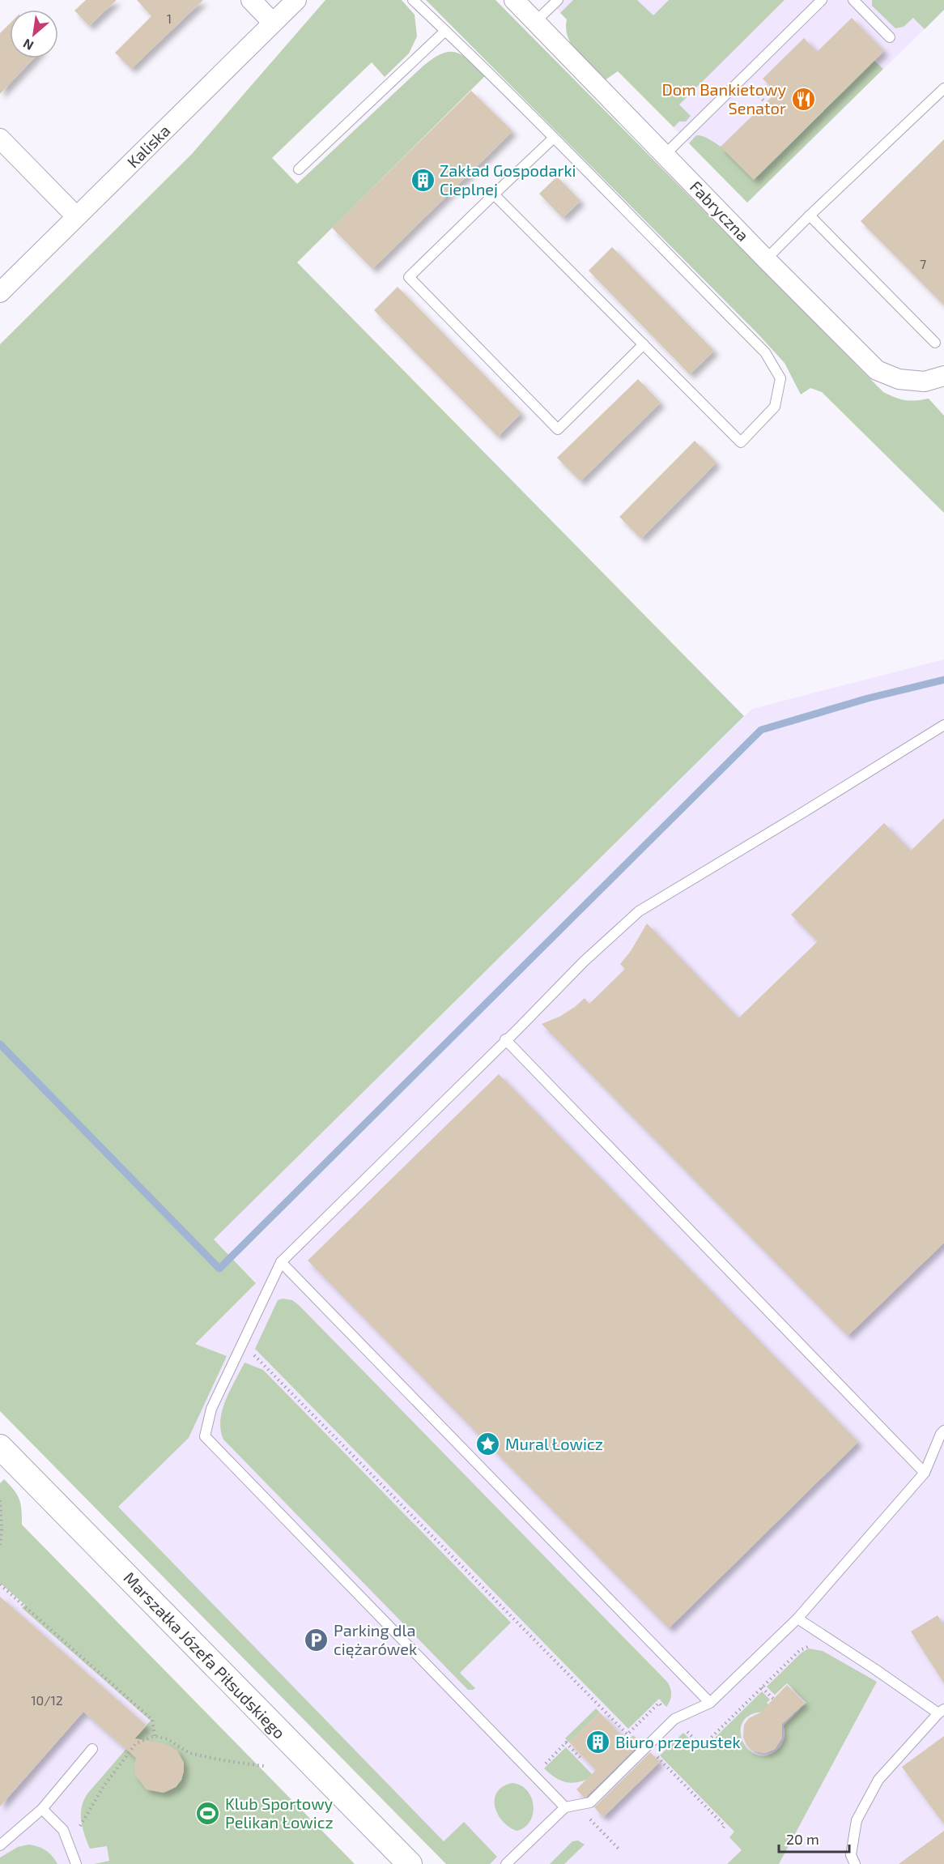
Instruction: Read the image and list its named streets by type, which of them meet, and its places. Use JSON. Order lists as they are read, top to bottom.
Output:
{
  "streets": {
    "street": ["Kaliska", "Fabryczna", "Marszałka Józefa Piłsudskiego"]
  },
  "places": {
    "restaurant": ["Dom Bankietowy Senator"],
    "building": ["Zakład Gospodarki Cieplnej", "Biuro przepustek"],
    "place": ["Mural Łowicz"],
    "parking": ["Parking dla ciężarówek"],
    "sports": ["Klub Sportowy Pelikan Łowicz"]
  },
  "house_numbers": ["1", "7", "10/12"],
  "scale_bar": "20 m",
  "north": "bottom left"
}
